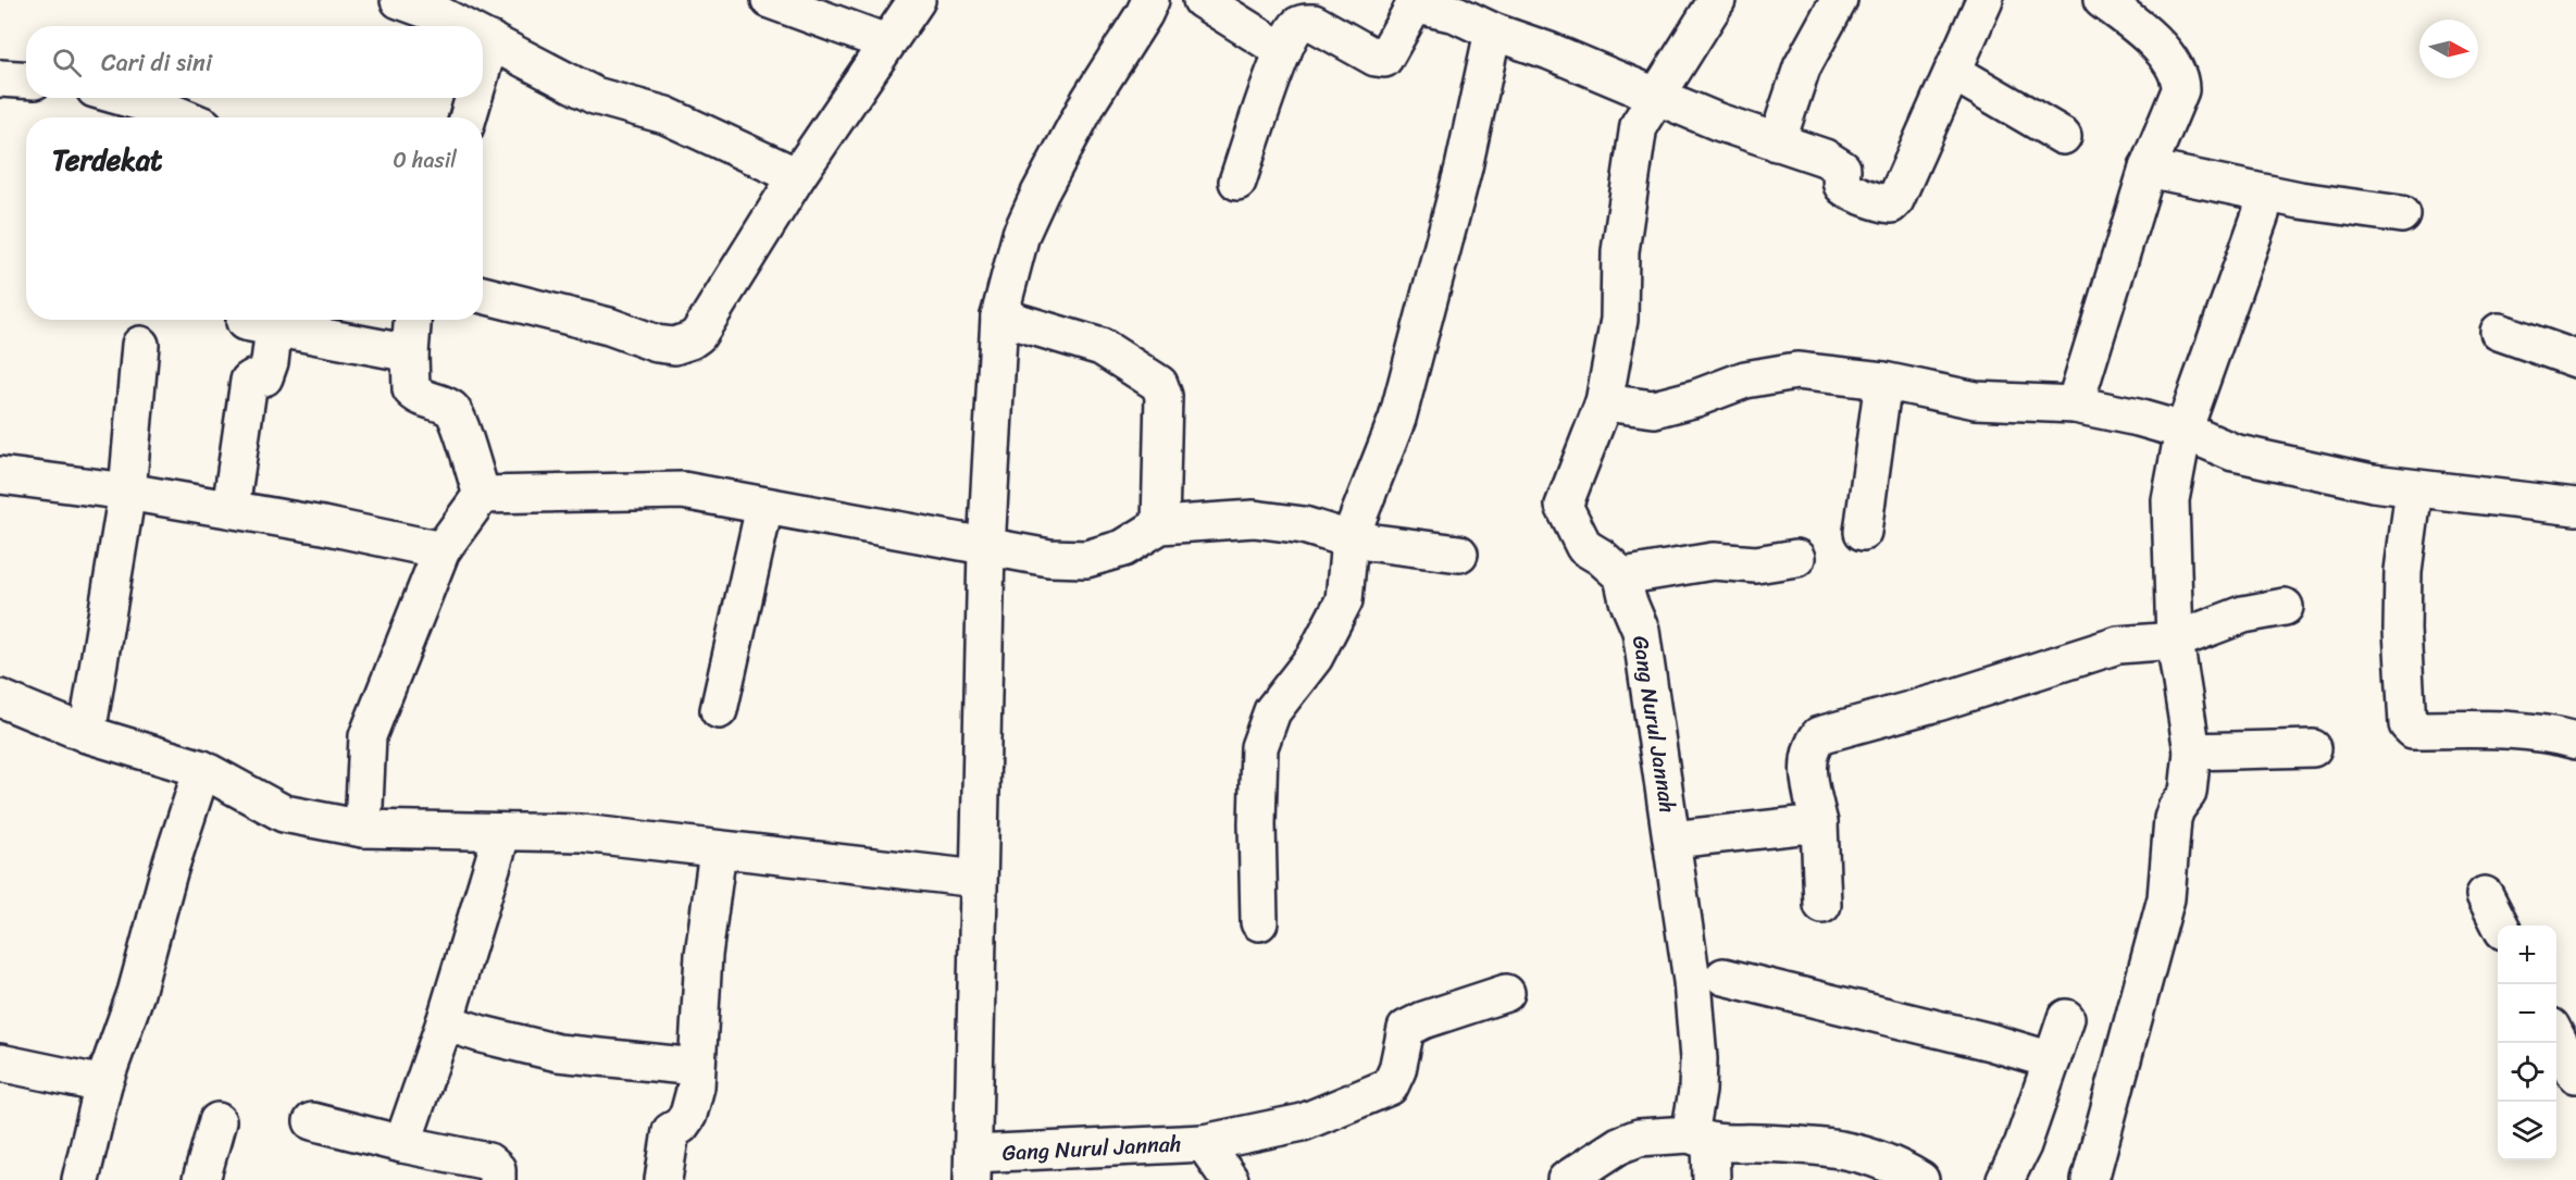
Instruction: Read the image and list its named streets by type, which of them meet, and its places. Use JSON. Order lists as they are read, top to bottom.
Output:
{
  "streets": {
    "street": ["Gang Nurul Jannah"]
  },
  "north": "right",
  "page": {
    "search": "Cari di sini",
    "heading": ["Terdekat", "0 hasil"],
    "map_buttons": ["+", "−"]
  }
}
